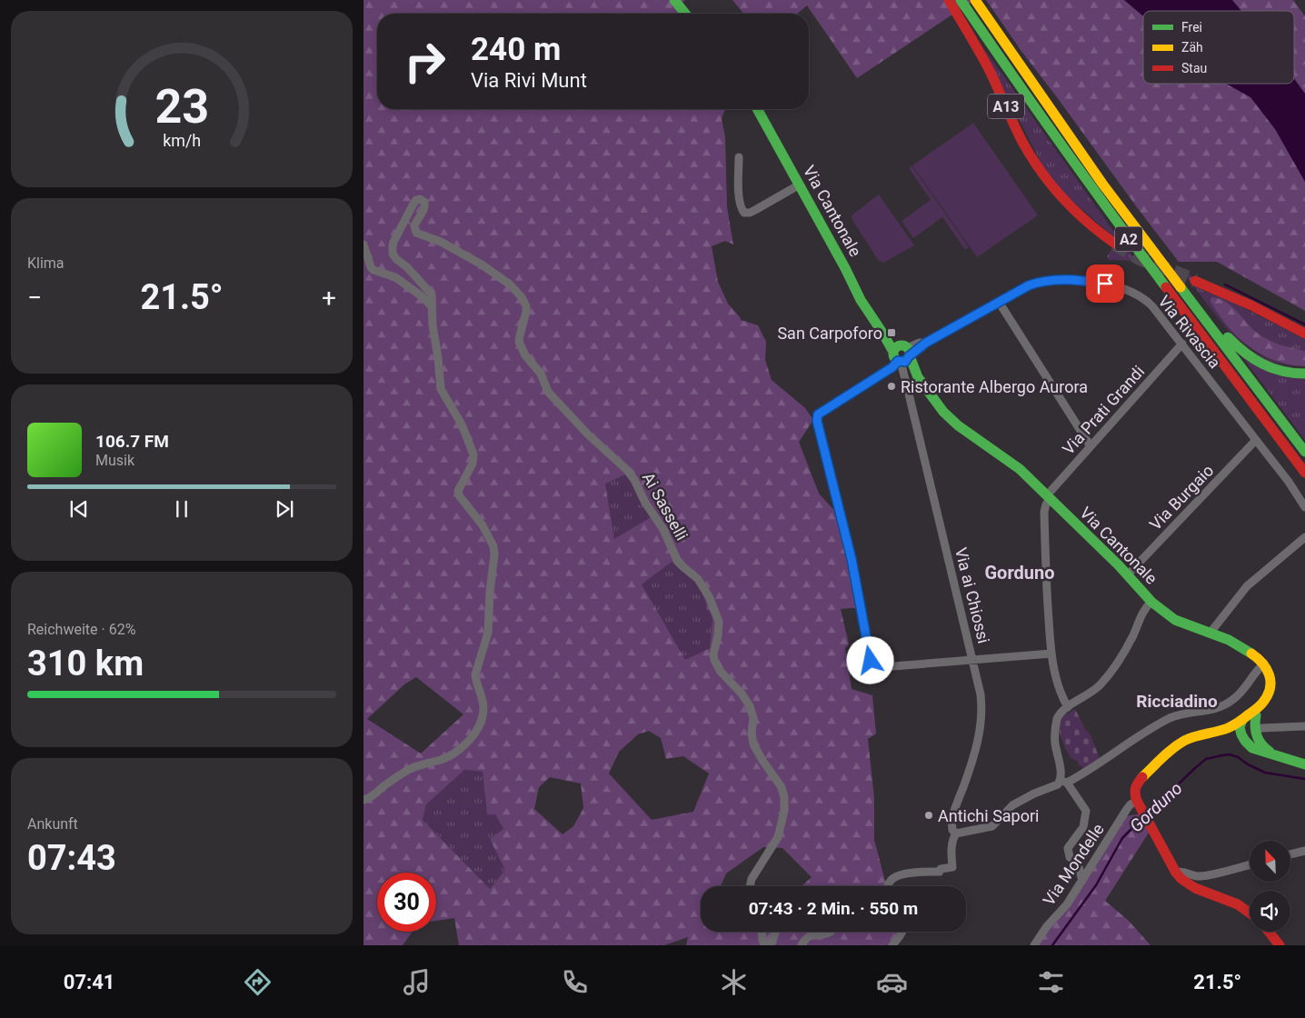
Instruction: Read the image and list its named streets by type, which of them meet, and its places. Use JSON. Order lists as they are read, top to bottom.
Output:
{
  "streets": {
    "main road": ["A13", "Via Cantonale", "A2"],
    "street": [
      "Via Rivascia",
      "Via Prati Grandi",
      "Via Burgaio",
      "Ai Sasselli",
      "Via ai Chiossi",
      "Via Mondelle"
    ]
  },
  "crossings": [
    ["Via Cantonale", "Via Rivascia"],
    ["Via Cantonale", "Via Prati Grandi"],
    ["Via Cantonale", "Via Burgaio"],
    ["Via Cantonale", "Via ai Chiossi"],
    ["Via Rivascia", "Via Prati Grandi"],
    ["Via Rivascia", "Via Burgaio"],
    ["Via Rivascia", "Via ai Chiossi"]
  ],
  "districts": ["Gorduno", "Ricciadino"],
  "water": ["Gorduno"],
  "places": {
    "transit": ["San Carpoforo"],
    "other": ["Ristorante Albergo Aurora", "Antichi Sapori"]
  },
  "legend": ["Frei", "Zäh", "Stau"],
  "north": "top left",
  "page": {
    "turn": ["240 m", "Via Rivi Munt"],
    "tile": [
      "Klima",
      ["Reichweite · 62%", "310 km"],
      ["Ankunft", "07:43"]
    ],
    "heat": ["−", "21.5°", "+"],
    "song": ["106.7 FM", "Musik"],
    "limit": "30",
    "trip": "07:43 · 2 Min. · 550 m",
    "tabs": ["07:41", "21.5°"],
    "gauge": ["23", "km/h"]
  }
}
